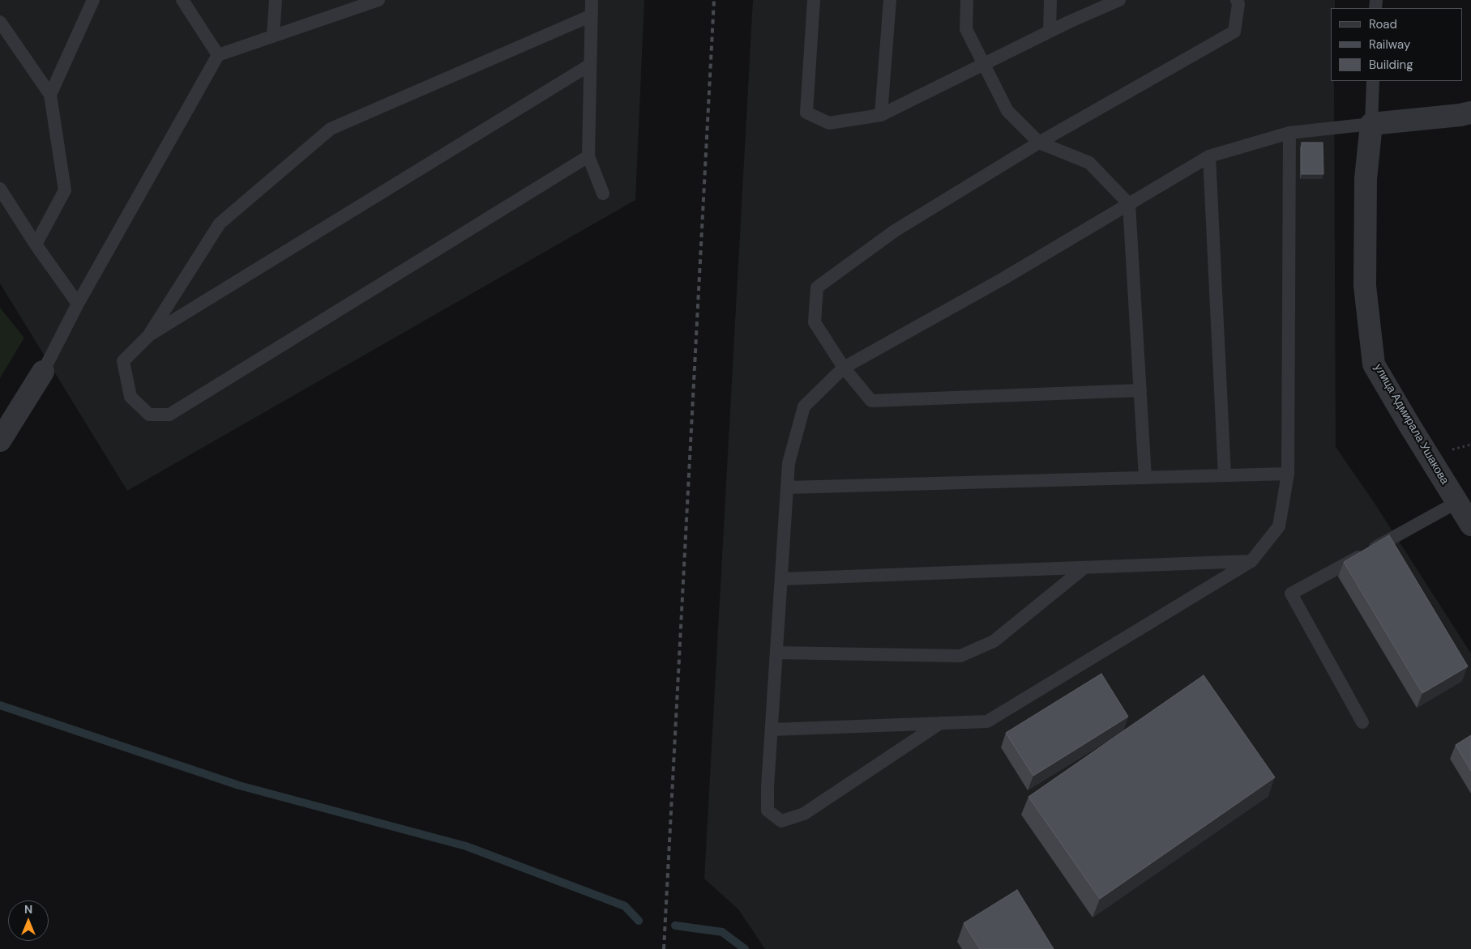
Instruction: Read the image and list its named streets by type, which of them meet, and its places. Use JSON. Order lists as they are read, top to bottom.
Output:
{
  "streets": {
    "street": ["улица Адмирала Ушакова"]
  },
  "legend": ["Road", "Railway", "Building"],
  "north": "top"
}
